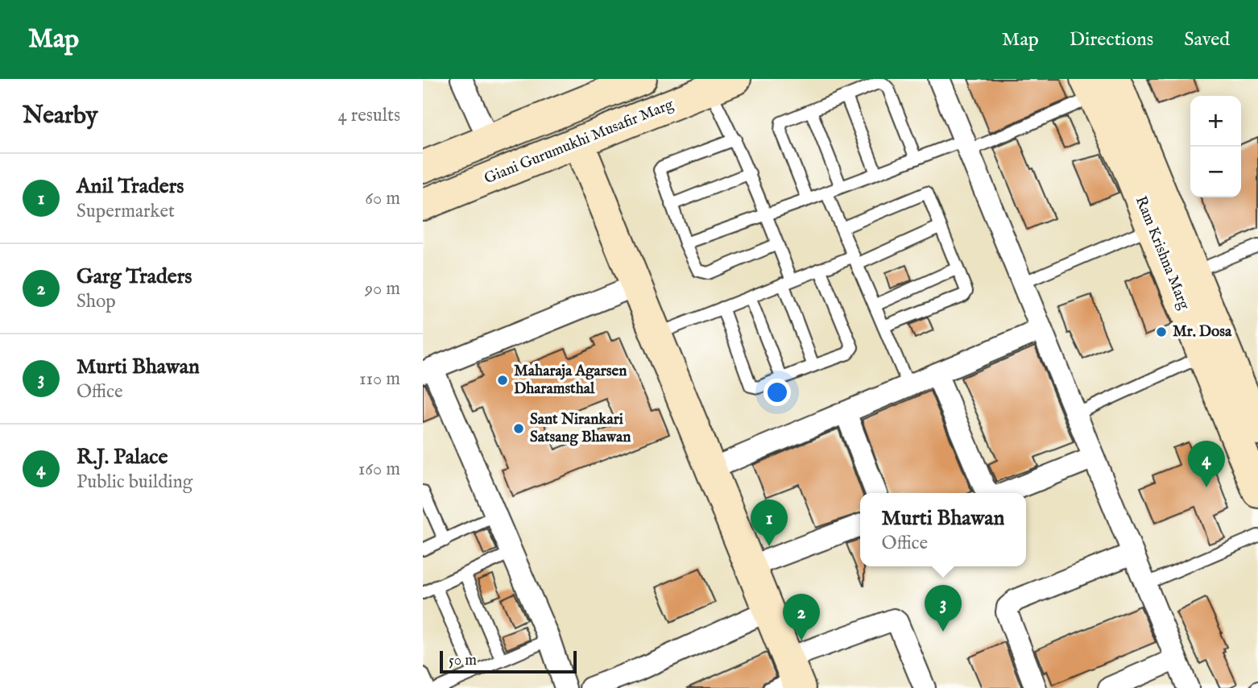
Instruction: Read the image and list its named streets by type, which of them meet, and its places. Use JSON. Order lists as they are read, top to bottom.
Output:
{
  "streets": {
    "street": ["Giani Gurumukhi Musafir Marg", "Ram Krishna Marg"]
  },
  "places": ["Mr. Dosa", "Maharaja Agarsen Dharamsthal", "Sant Nirankari Satsang Bhawan"],
  "scale_bar": "50 m",
  "page": {
    "header": "Map",
    "nav": ["Map", "Directions", "Saved"],
    "heading": ["Nearby", "4 results"],
    "map_buttons": ["+", "−"],
    "list": [
      {
        "mark": "1",
        "name": "Anil Traders",
        "note": "Supermarket",
        "value": "60 m"
      },
      {
        "mark": "2",
        "name": "Garg Traders",
        "note": "Shop",
        "value": "90 m"
      },
      {
        "mark": "3",
        "name": "Murti Bhawan",
        "note": "Office",
        "value": "110 m"
      },
      {
        "mark": "4",
        "name": "R.J. Palace",
        "note": "Public building",
        "value": "160 m"
      }
    ],
    "pins": [
      "4",
      "1",
      "3",
      "2"
    ],
    "popup": ["Murti Bhawan", "Office"],
    "scale": "50 m"
  }
}
